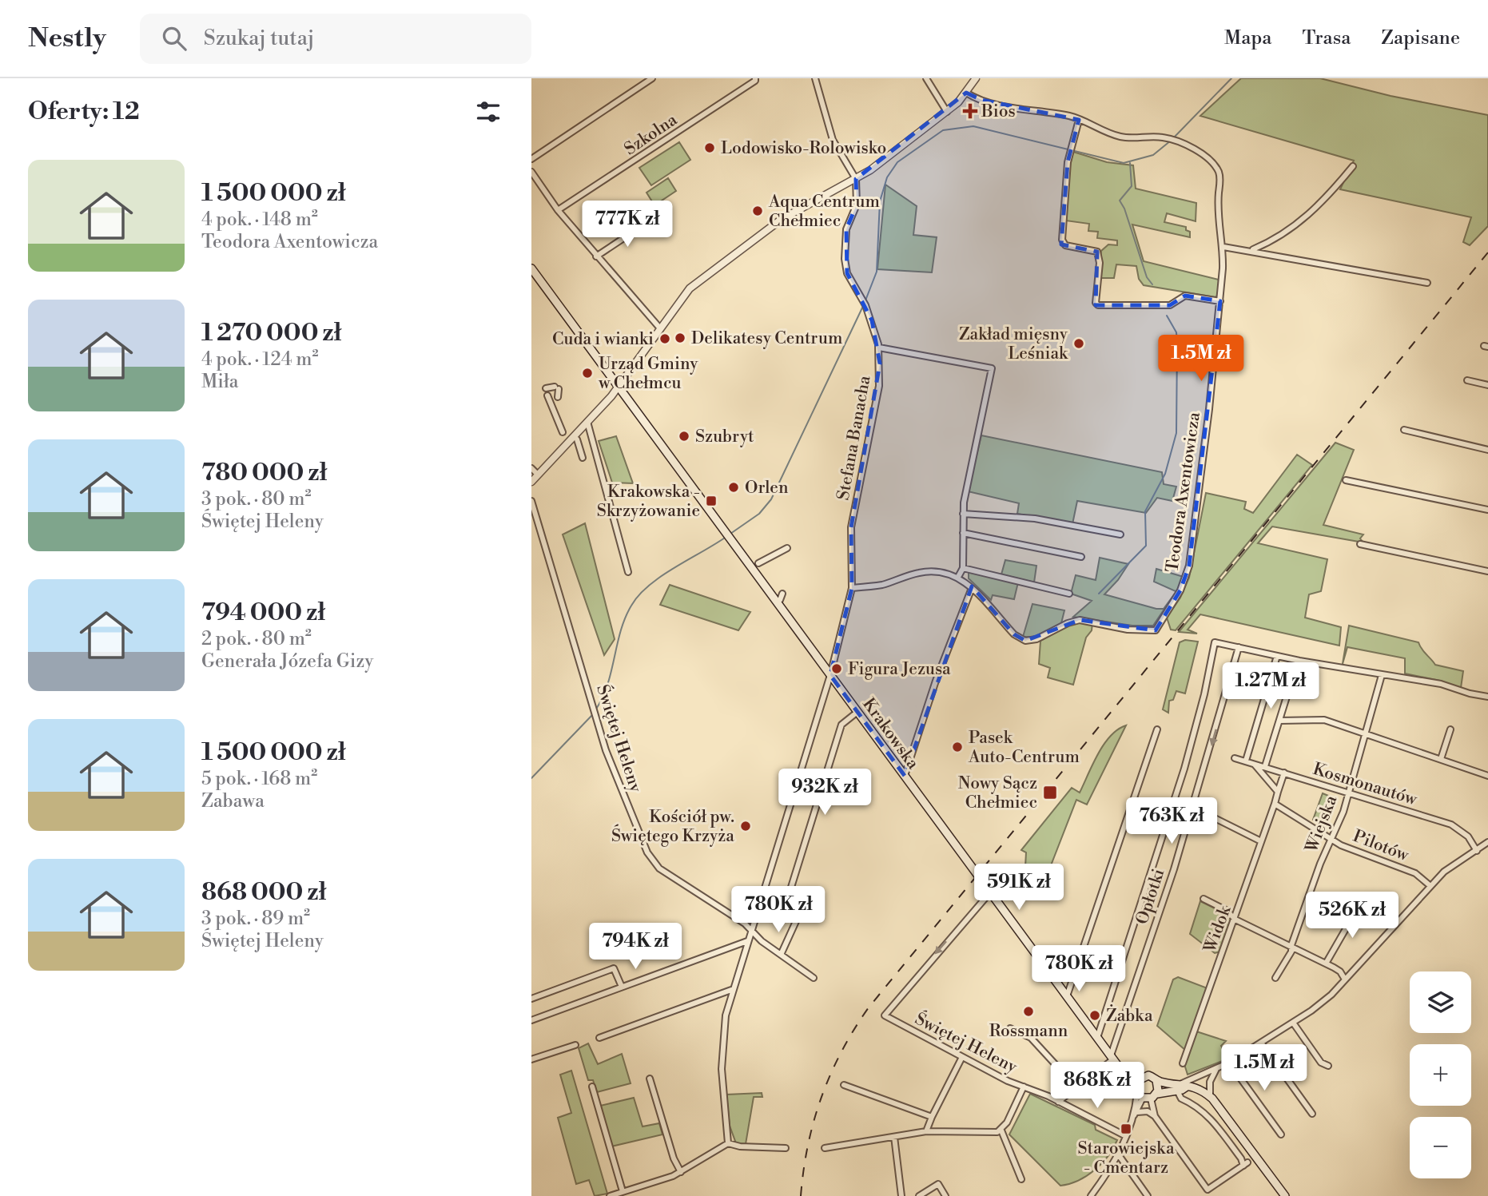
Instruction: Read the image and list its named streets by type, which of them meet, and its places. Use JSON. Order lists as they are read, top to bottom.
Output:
{
  "streets": {
    "main road": ["Krakowska"],
    "street": [
      "Szkolna",
      "Stefana Banacha",
      "Teodora Axentowicza",
      "Świętej Heleny",
      "Kosmonautów",
      "Wiejska",
      "Pilotów",
      "Opłotki",
      "Widok"
    ]
  },
  "crossings": [
    ["Stefana Banacha", "Krakowska"],
    ["Stefana Banacha", "Świętej Heleny"],
    ["Krakowska", "Świętej Heleny"],
    ["Krakowska", "Opłotki"],
    ["Kosmonautów", "Wiejska"],
    ["Wiejska", "Pilotów"],
    ["Pilotów", "Widok"]
  ],
  "places": {
    "health": ["Bios"],
    "other": [
      "Lodowisko-Rolowisko",
      "Aqua Centrum Chełmiec",
      "Delikatesy Centrum",
      "Cuda i wianki",
      "Zakład mięsny Leśniak",
      "Urząd Gminy w Chełmcu",
      "Szubryt",
      "Orlen",
      "Figura Jezusa",
      "Pasek Auto-Centrum",
      "Kościół pw. Świętego Krzyża",
      "Rossmann",
      "Żabka"
    ],
    "transit": ["Krakowska - Skrzyżowanie", "Nowy Sącz Chełmiec", "Starowiejska - Cmentarz"]
  },
  "page": {
    "header": "Nestly",
    "search": "Szukaj tutaj",
    "nav": ["Mapa", "Trasa", "Zapisane"],
    "heading": "Oferty: 12",
    "list": [
      {
        "name": "1 500 000 zł",
        "note": "4 pok. · 148 m² · Teodora Axentowicza"
      },
      {
        "name": "1 270 000 zł",
        "note": "4 pok. · 124 m² · Miła"
      },
      {
        "name": "780 000 zł",
        "note": "3 pok. · 80 m² · Świętej Heleny"
      },
      {
        "name": "794 000 zł",
        "note": "2 pok. · 80 m² · Generała Józefa Gizy"
      },
      {
        "name": "1 500 000 zł",
        "note": "5 pok. · 168 m² · Zabawa"
      },
      {
        "name": "868 000 zł",
        "note": "3 pok. · 89 m² · Świętej Heleny"
      }
    ],
    "price": [
      "777K zł",
      "1.5M zł",
      "1.27M zł",
      "932K zł",
      "763K zł",
      "591K zł",
      "780K zł",
      "526K zł",
      "794K zł",
      "780K zł",
      "1.5M zł",
      "868K zł"
    ],
    "map_buttons": ["+", "−"]
  }
}
